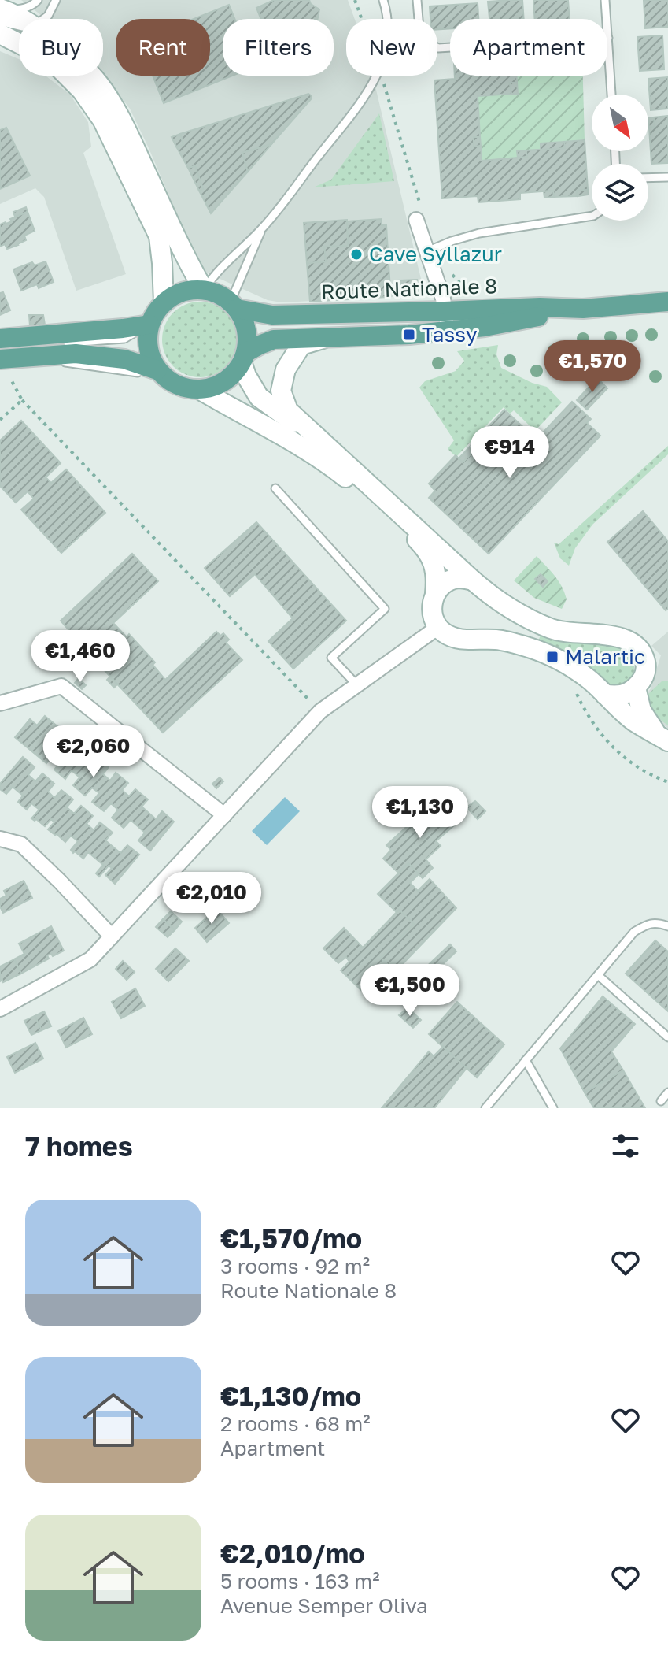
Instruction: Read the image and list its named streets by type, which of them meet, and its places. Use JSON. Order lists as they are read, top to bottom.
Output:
{
  "streets": {
    "main road": ["Route Nationale 8"]
  },
  "places": {
    "other": ["Cave Syllazur"],
    "transit": ["Tassy", "Malartic"]
  },
  "north": "bottom right",
  "page": {
    "chip": [
      "Buy",
      "Rent",
      "Filters",
      "New",
      "Apartment"
    ],
    "price": [
      "€1,570",
      "€914",
      "€1,460",
      "€2,060",
      "€1,130",
      "€2,010",
      "€1,500"
    ],
    "heading": "7 homes",
    "list": [
      {
        "name": "€1,570/mo",
        "note": "3 rooms · 92 m² · Route Nationale 8"
      },
      {
        "name": "€1,130/mo",
        "note": "2 rooms · 68 m² · Apartment"
      },
      {
        "name": "€2,010/mo",
        "note": "5 rooms · 163 m² · Avenue Semper Oliva"
      }
    ]
  }
}
